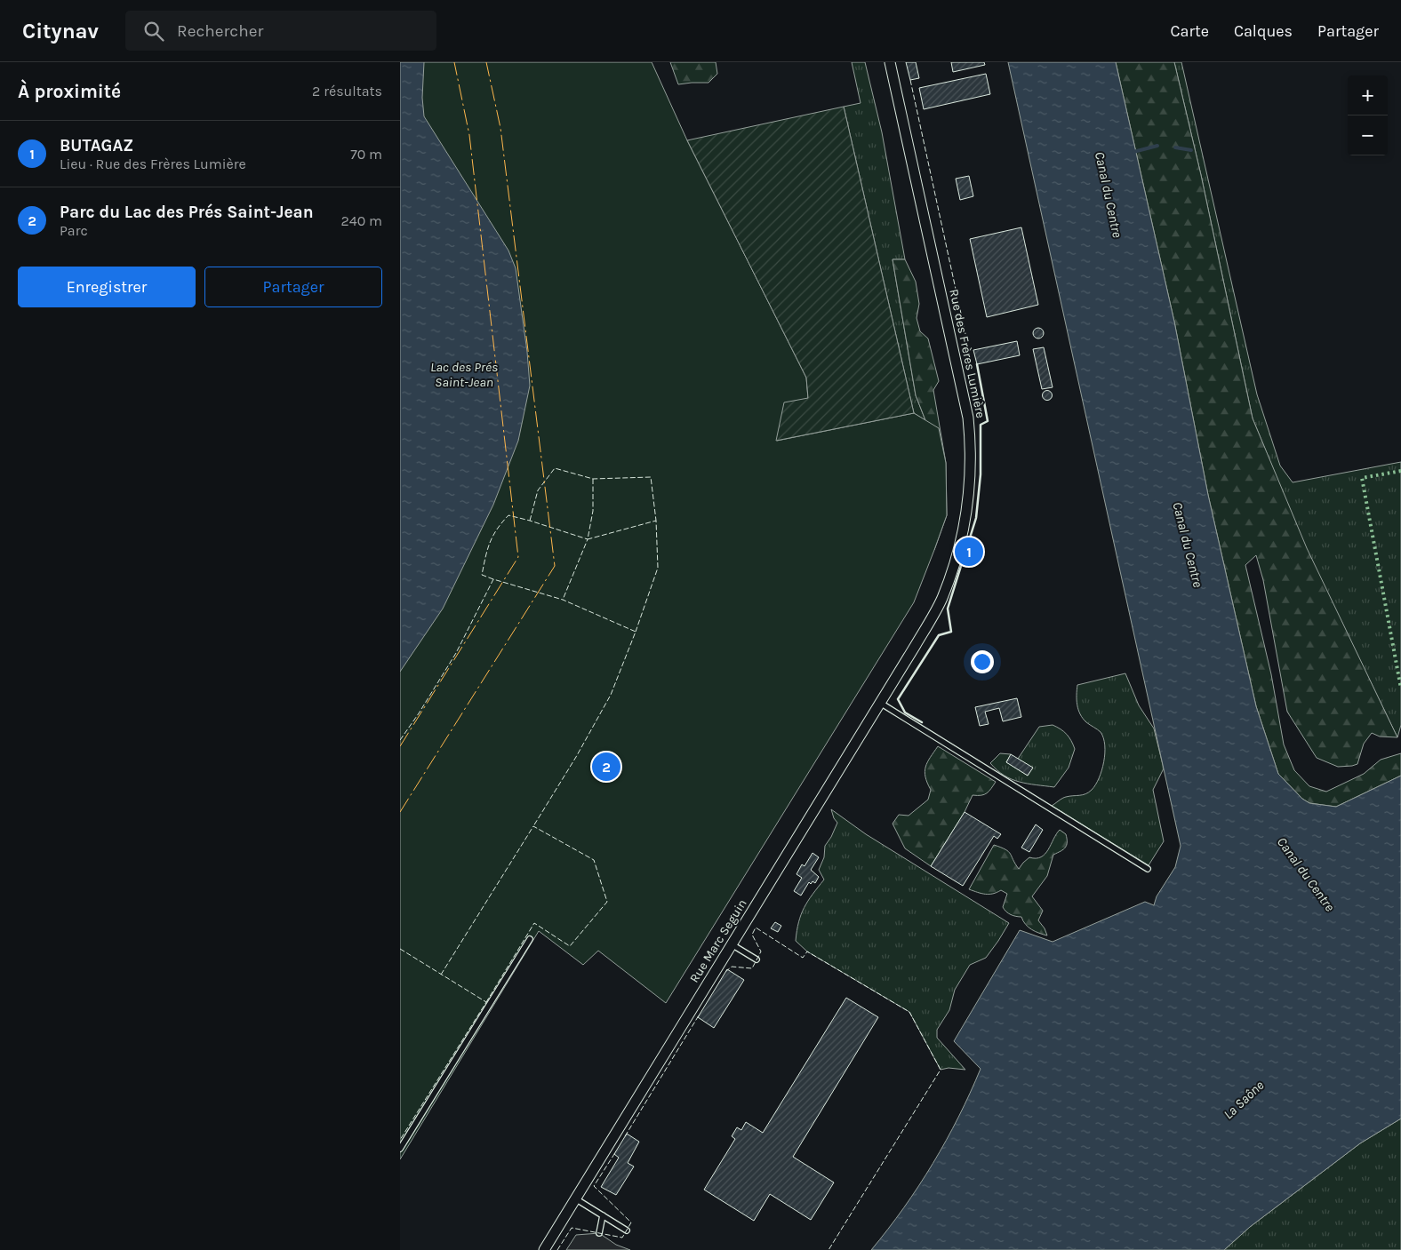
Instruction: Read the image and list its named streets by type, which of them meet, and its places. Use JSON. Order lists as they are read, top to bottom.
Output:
{
  "streets": {
    "street": ["Rue des Frères Lumière", "Rue Marc Seguin"]
  },
  "crossings": [
    ["Rue des Frères Lumière", "Rue Marc Seguin"]
  ],
  "water": ["Canal du Centre", "Lac des Prés Saint-Jean", "La Saône"],
  "page": {
    "header": "Citynav",
    "search": "Rechercher",
    "nav": ["Carte", "Calques", "Partager"],
    "heading": ["À proximité", "2 résultats"],
    "map_buttons": ["+", "−"],
    "list": [
      {
        "mark": "1",
        "name": "BUTAGAZ",
        "note": "Lieu · Rue des Frères Lumière",
        "value": "70 m"
      },
      {
        "mark": "2",
        "name": "Parc du Lac des Prés Saint-Jean",
        "note": "Parc",
        "value": "240 m"
      }
    ],
    "buttons": ["Enregistrer", "Partager"],
    "pins": ["1", "2"]
  }
}
